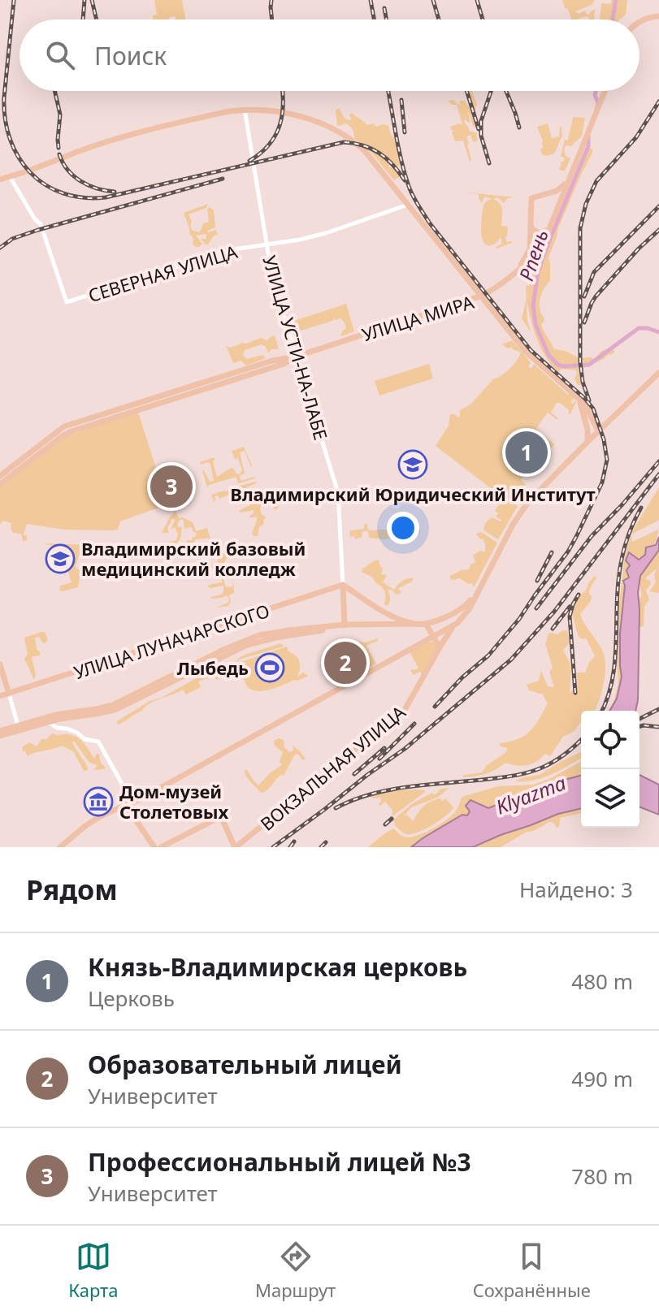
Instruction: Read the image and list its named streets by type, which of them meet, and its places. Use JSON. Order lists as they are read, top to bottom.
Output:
{
  "streets": {
    "main road": [
      "УЛИЦА МИРА",
      "УЛИЦА УСТИ-НА-ЛАБЕ",
      "УЛИЦА ЛУНАЧАРСКОГО",
      "ВОКЗАЛЬНАЯ УЛИЦА"
    ],
    "street": ["СЕВЕРНАЯ УЛИЦА"]
  },
  "crossings": [
    ["СЕВЕРНАЯ УЛИЦА", "УЛИЦА УСТИ-НА-ЛАБЕ"],
    ["УЛИЦА МИРА", "УЛИЦА УСТИ-НА-ЛАБЕ"],
    ["УЛИЦА МИРА", "ВОКЗАЛЬНАЯ УЛИЦА"],
    ["УЛИЦА УСТИ-НА-ЛАБЕ", "УЛИЦА ЛУНАЧАРСКОГО"]
  ],
  "water": ["Рпень", "Klyazma"],
  "places": {
    "school or university": ["Владимирский Юридический Институт", "Владимирский базовый медицинский колледж"],
    "sports": ["Лыбедь"],
    "museum": ["Дом-музей Столетовых"]
  },
  "page": {
    "search": "Поиск",
    "pins": ["1", "3", "2"],
    "heading": ["Рядом", "Найдено: 3"],
    "list": [
      {
        "mark": "1",
        "name": "Князь-Владимирская церковь",
        "note": "Церковь",
        "value": "480 m"
      },
      {
        "mark": "2",
        "name": "Образовательный лицей",
        "note": "Университет",
        "value": "490 m"
      },
      {
        "mark": "3",
        "name": "Профессиональный лицей №3",
        "note": "Университет",
        "value": "780 m"
      }
    ],
    "nav": ["Карта", "Маршрут", "Сохранённые"]
  }
}
